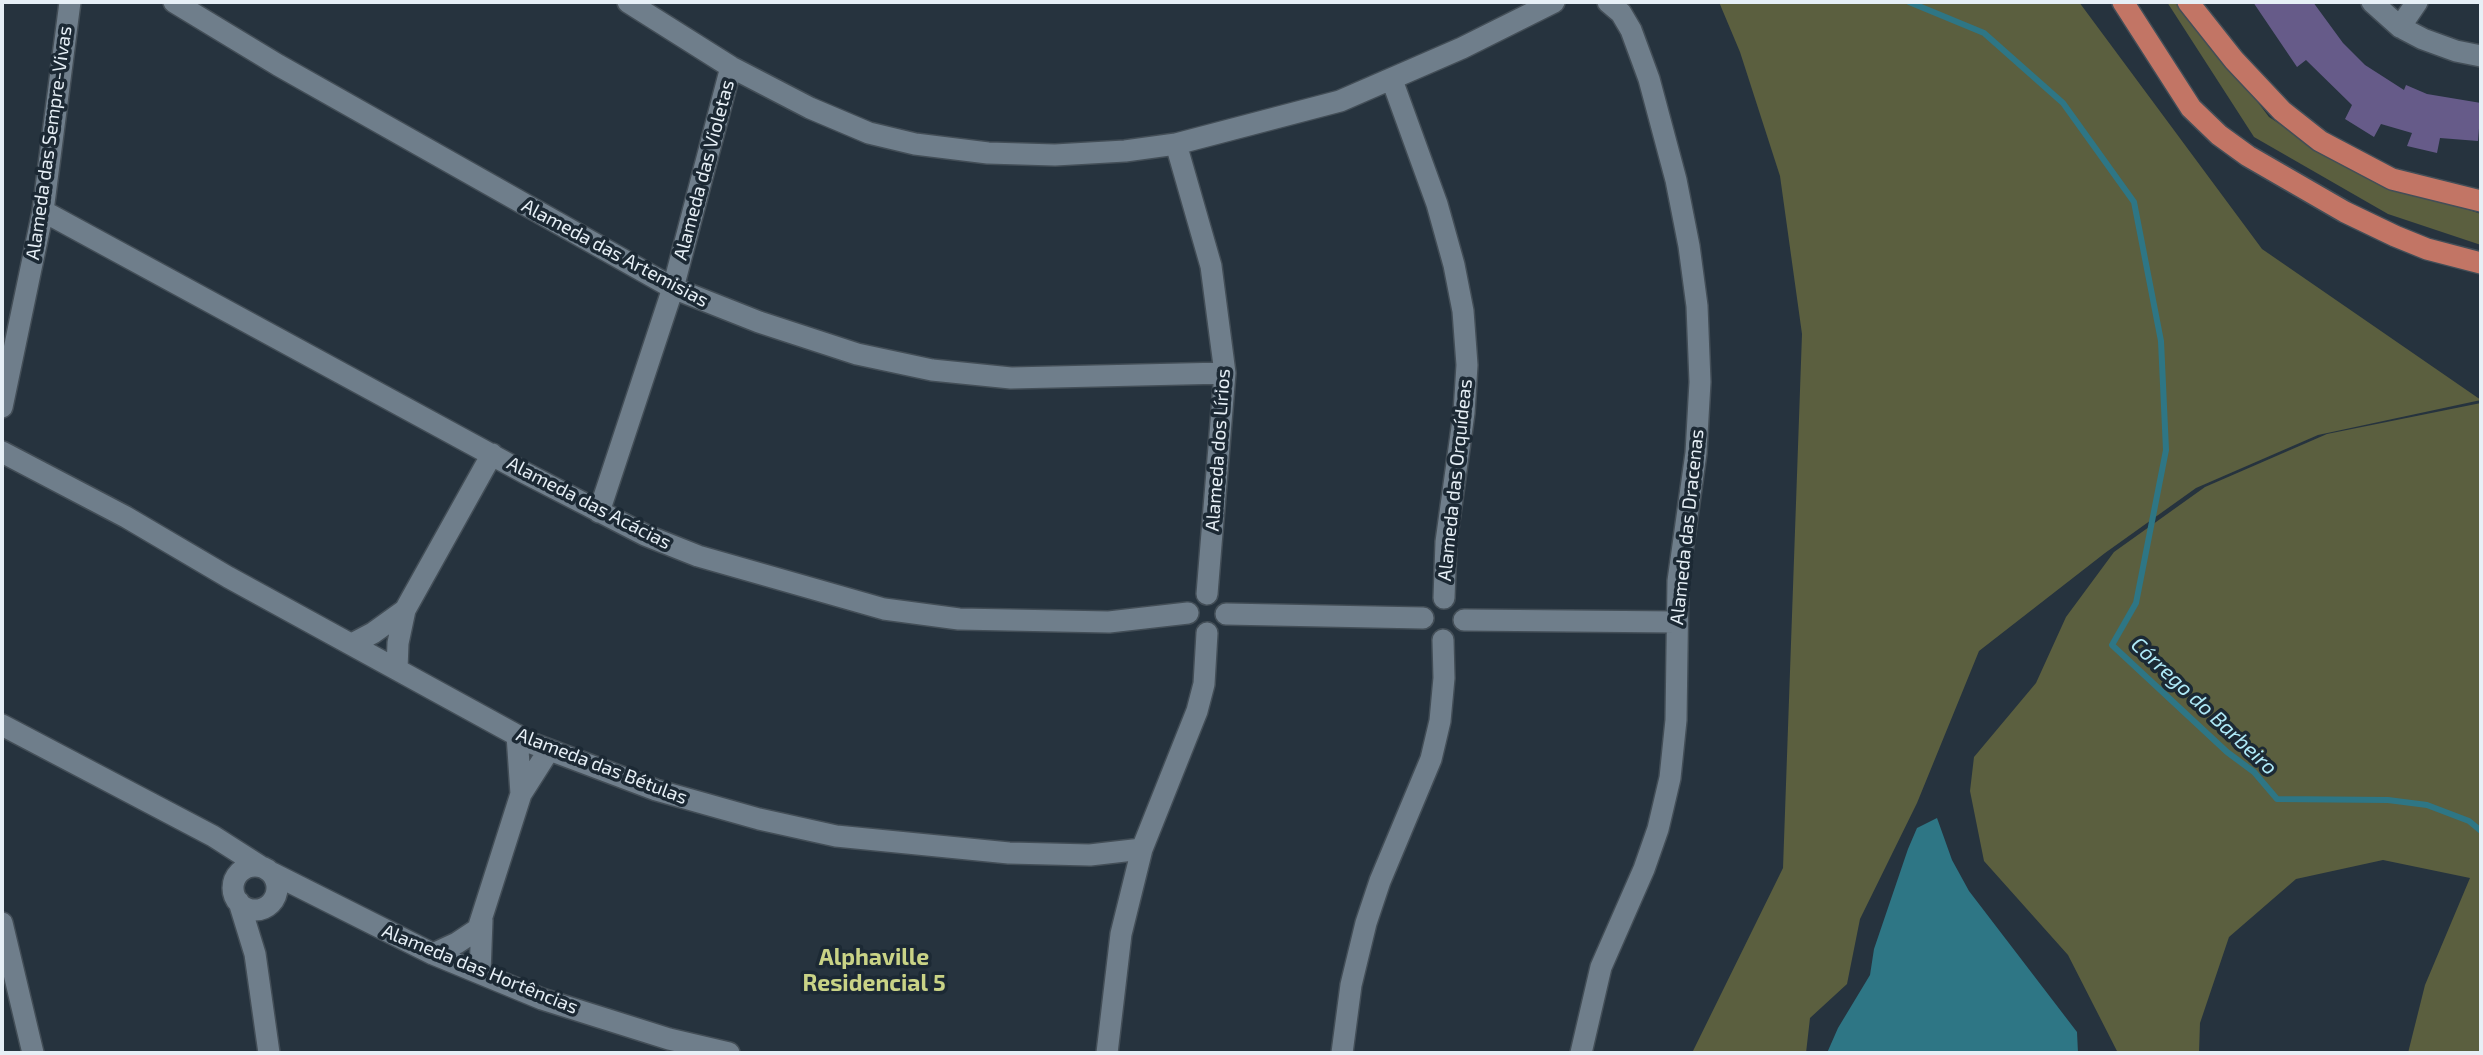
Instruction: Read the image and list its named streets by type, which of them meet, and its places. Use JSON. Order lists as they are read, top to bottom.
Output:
{
  "streets": {
    "street": [
      "Alameda das Sempre-Vivas",
      "Alameda das Violetas",
      "Alameda das Artemisias",
      "Alameda dos Lírios",
      "Alameda das Orquídeas",
      "Alameda das Acácias",
      "Alameda das Dracenas",
      "Alameda das Bétulas",
      "Alameda das Hortências"
    ]
  },
  "crossings": [
    ["Alameda das Sempre-Vivas", "Alameda das Acácias"],
    ["Alameda das Violetas", "Alameda das Artemisias"],
    ["Alameda das Violetas", "Alameda das Acácias"],
    ["Alameda das Artemisias", "Alameda dos Lírios"],
    ["Alameda dos Lírios", "Alameda das Acácias"]
  ],
  "districts": ["Alphaville Residencial 5"],
  "water": ["Córrego do Barbeiro"]
}
